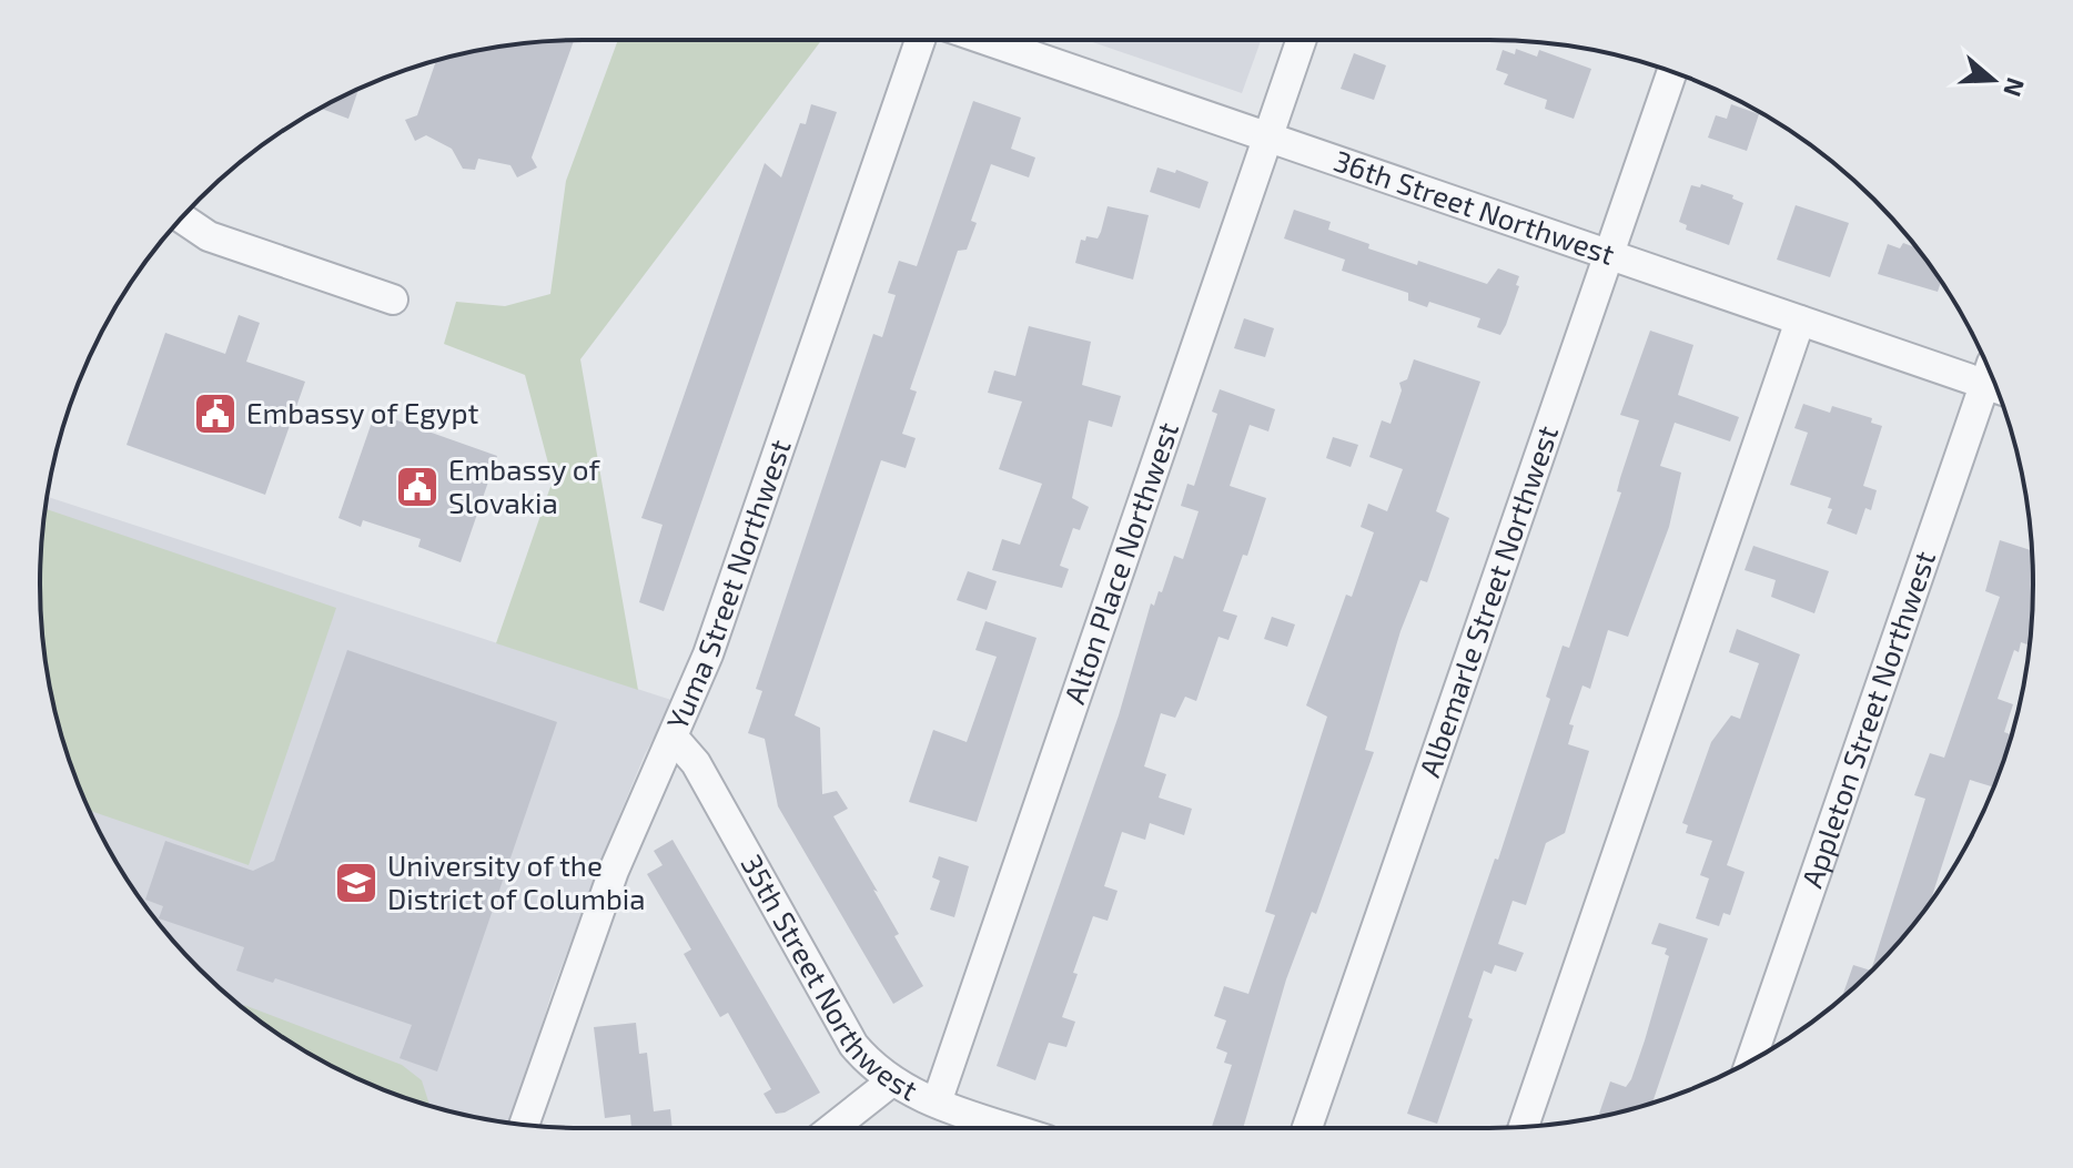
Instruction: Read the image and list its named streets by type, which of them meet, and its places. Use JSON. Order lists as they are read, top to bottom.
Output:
{
  "streets": {
    "street": [
      "36th Street Northwest",
      "Alton Place Northwest",
      "Yuma Street Northwest",
      "Albemarle Street Northwest",
      "Appleton Street Northwest",
      "35th Street Northwest"
    ]
  },
  "crossings": [
    ["36th Street Northwest", "Alton Place Northwest"],
    ["36th Street Northwest", "Albemarle Street Northwest"],
    ["Alton Place Northwest", "35th Street Northwest"],
    ["Yuma Street Northwest", "35th Street Northwest"]
  ],
  "places": {
    "public building": ["Embassy of Egypt", "Embassy of Slovakia"],
    "school or university": ["University of the District of Columbia"]
  },
  "north": "right"
}
